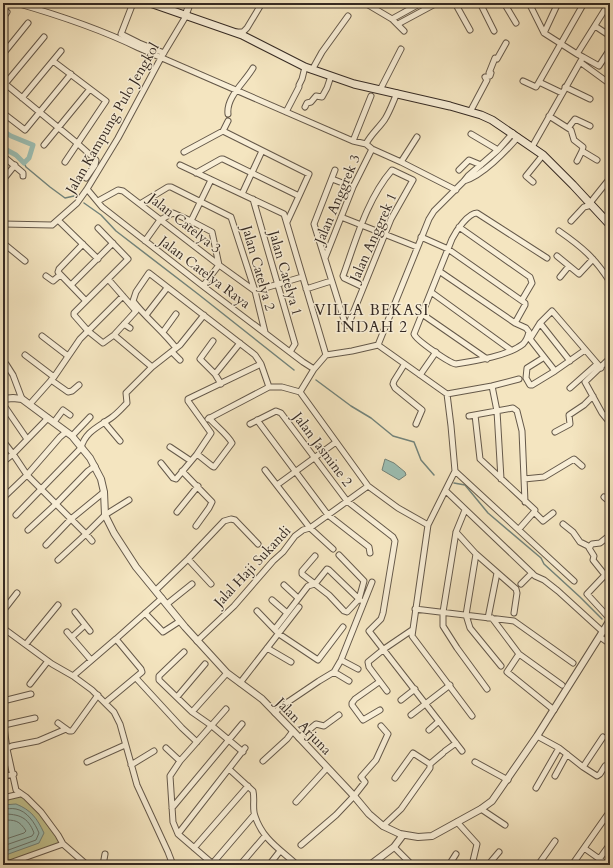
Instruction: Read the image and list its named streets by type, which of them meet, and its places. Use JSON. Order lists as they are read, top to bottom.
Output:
{
  "streets": {
    "street": [
      "Jalan Kampung Pulo Jengkol",
      "Jalan Anggrek 3",
      "Jalan Catelya 3",
      "Jalan Anggrek 1",
      "Jalan Catelya 2",
      "Jalan Catelya Raya",
      "Jalan Catelya 1",
      "Jalan Jasmine 2",
      "Jalal Haji Sukandi",
      "Jalan Arjuna"
    ]
  },
  "crossings": [
    ["Jalan Kampung Pulo Jengkol", "Jalan Catelya Raya"],
    ["Jalan Catelya 3", "Jalan Catelya 2"],
    ["Jalan Catelya 3", "Jalan Catelya Raya"],
    ["Jalan Catelya 2", "Jalan Catelya Raya"],
    ["Jalan Catelya Raya", "Jalan Catelya 1"],
    ["Jalan Jasmine 2", "Jalal Haji Sukandi"],
    ["Jalal Haji Sukandi", "Jalan Arjuna"]
  ],
  "districts": ["VILLA BEKASI INDAH 2"]
}
